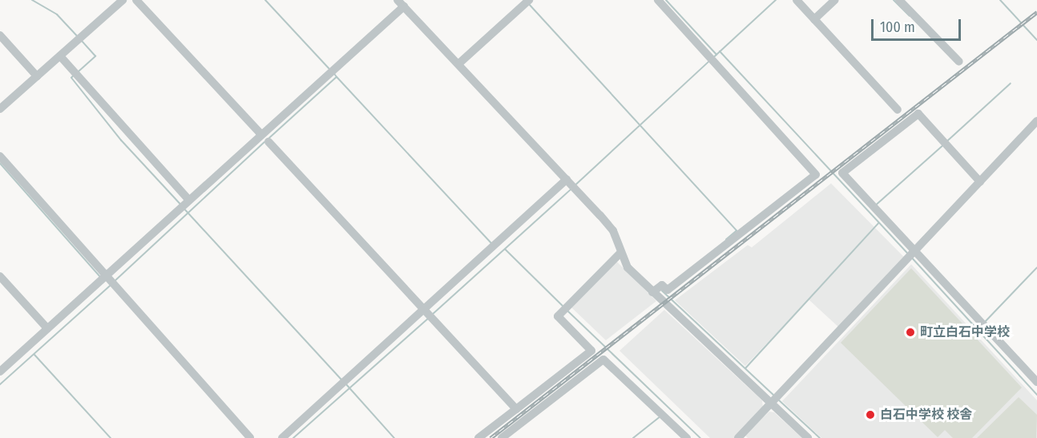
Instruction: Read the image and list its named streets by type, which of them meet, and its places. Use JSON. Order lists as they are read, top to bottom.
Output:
{
  "places": ["町立白石中学校", "白石中学校 校舎"],
  "scale_bar": "100 m"
}
